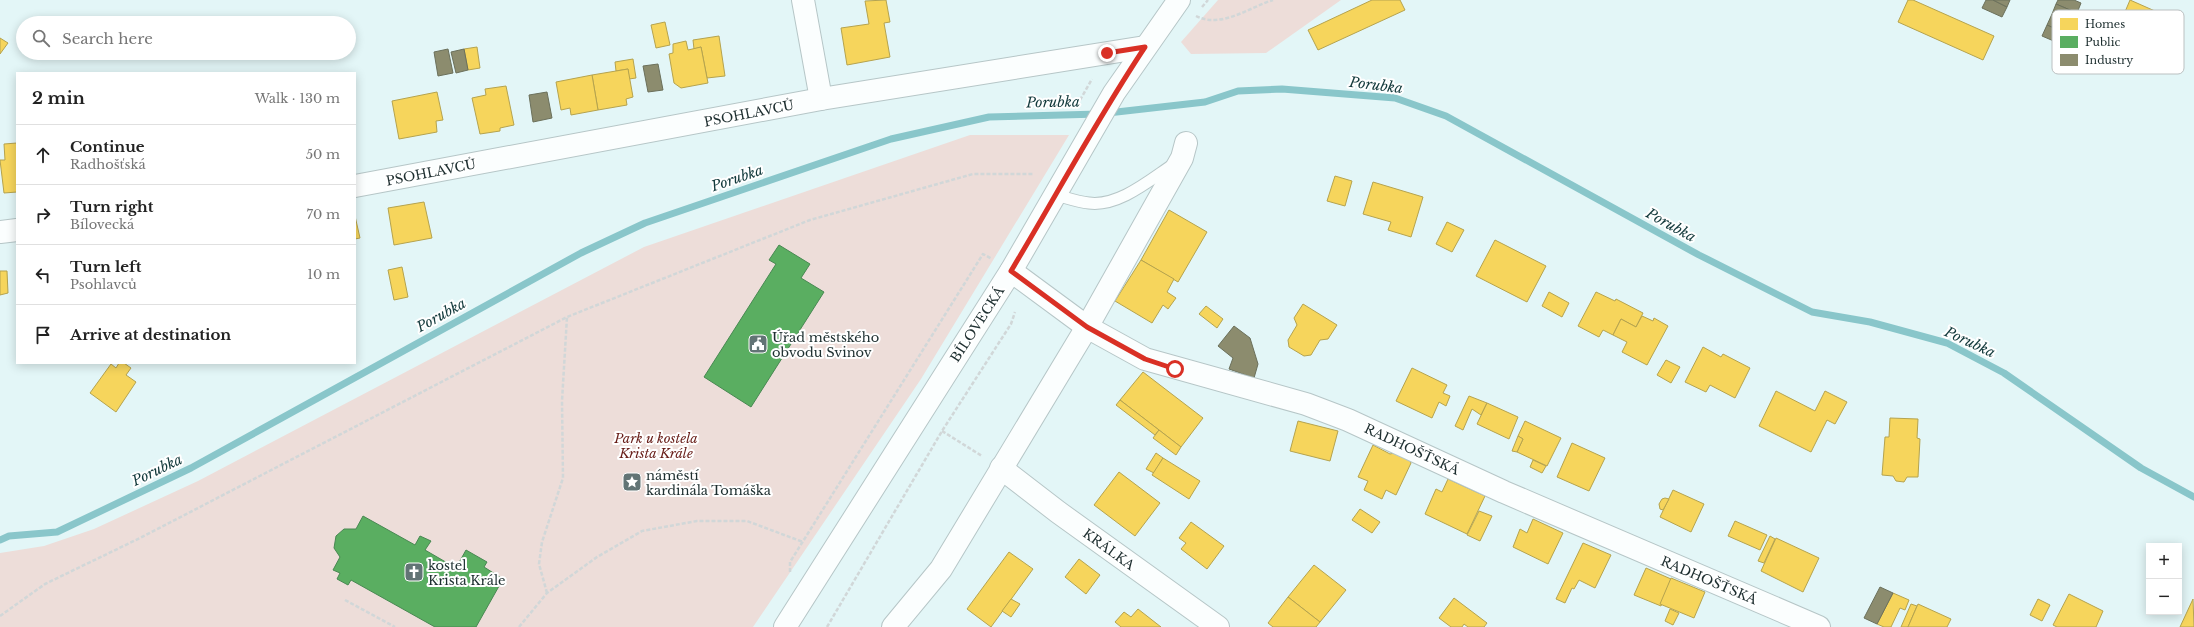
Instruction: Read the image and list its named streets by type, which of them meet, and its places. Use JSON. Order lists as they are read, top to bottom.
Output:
{
  "streets": {
    "street": [
      "PSOHLAVCŮ",
      "BÍLOVECKÁ",
      "RADHOŠŤSKÁ",
      "KRÁLKA"
    ]
  },
  "crossings": [
    ["PSOHLAVCŮ", "BÍLOVECKÁ"],
    ["BÍLOVECKÁ", "RADHOŠŤSKÁ"]
  ],
  "water": ["Porubka"],
  "parks": ["Park u kostela Krista Krále"],
  "places": {
    "public building": ["Úřad městského obvodu Svinov"],
    "place": ["náměstí kardinála Tomáška"],
    "church": ["kostel Krista Krále"]
  },
  "legend": ["Homes", "Public", "Industry"],
  "page": {
    "search": "Search here",
    "heading": ["2 min", "Walk · 130 m"],
    "list": [
      ["Continue", "Radhošťská", "50 m"],
      ["Turn right", "Bílovecká", "70 m"],
      ["Turn left", "Psohlavců", "10 m"],
      "Arrive at destination"
    ],
    "map_buttons": ["+", "−"]
  }
}
